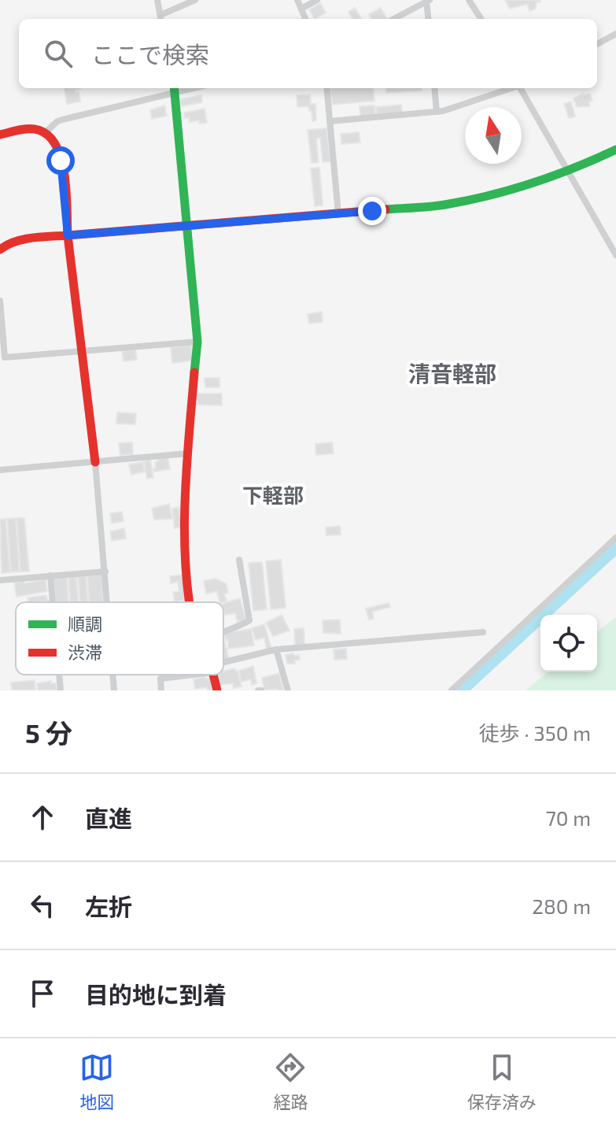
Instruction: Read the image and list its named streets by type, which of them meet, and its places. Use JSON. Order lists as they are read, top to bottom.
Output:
{
  "districts": ["清音軽部", "下軽部"],
  "legend": ["順調", "渋滞"],
  "north": "top",
  "page": {
    "search": "ここで検索",
    "heading": ["5 分", "徒歩 · 350 m"],
    "list": [
      ["直進", "70 m"],
      ["左折", "280 m"],
      "目的地に到着"
    ],
    "nav": ["地図", "経路", "保存済み"]
  }
}
